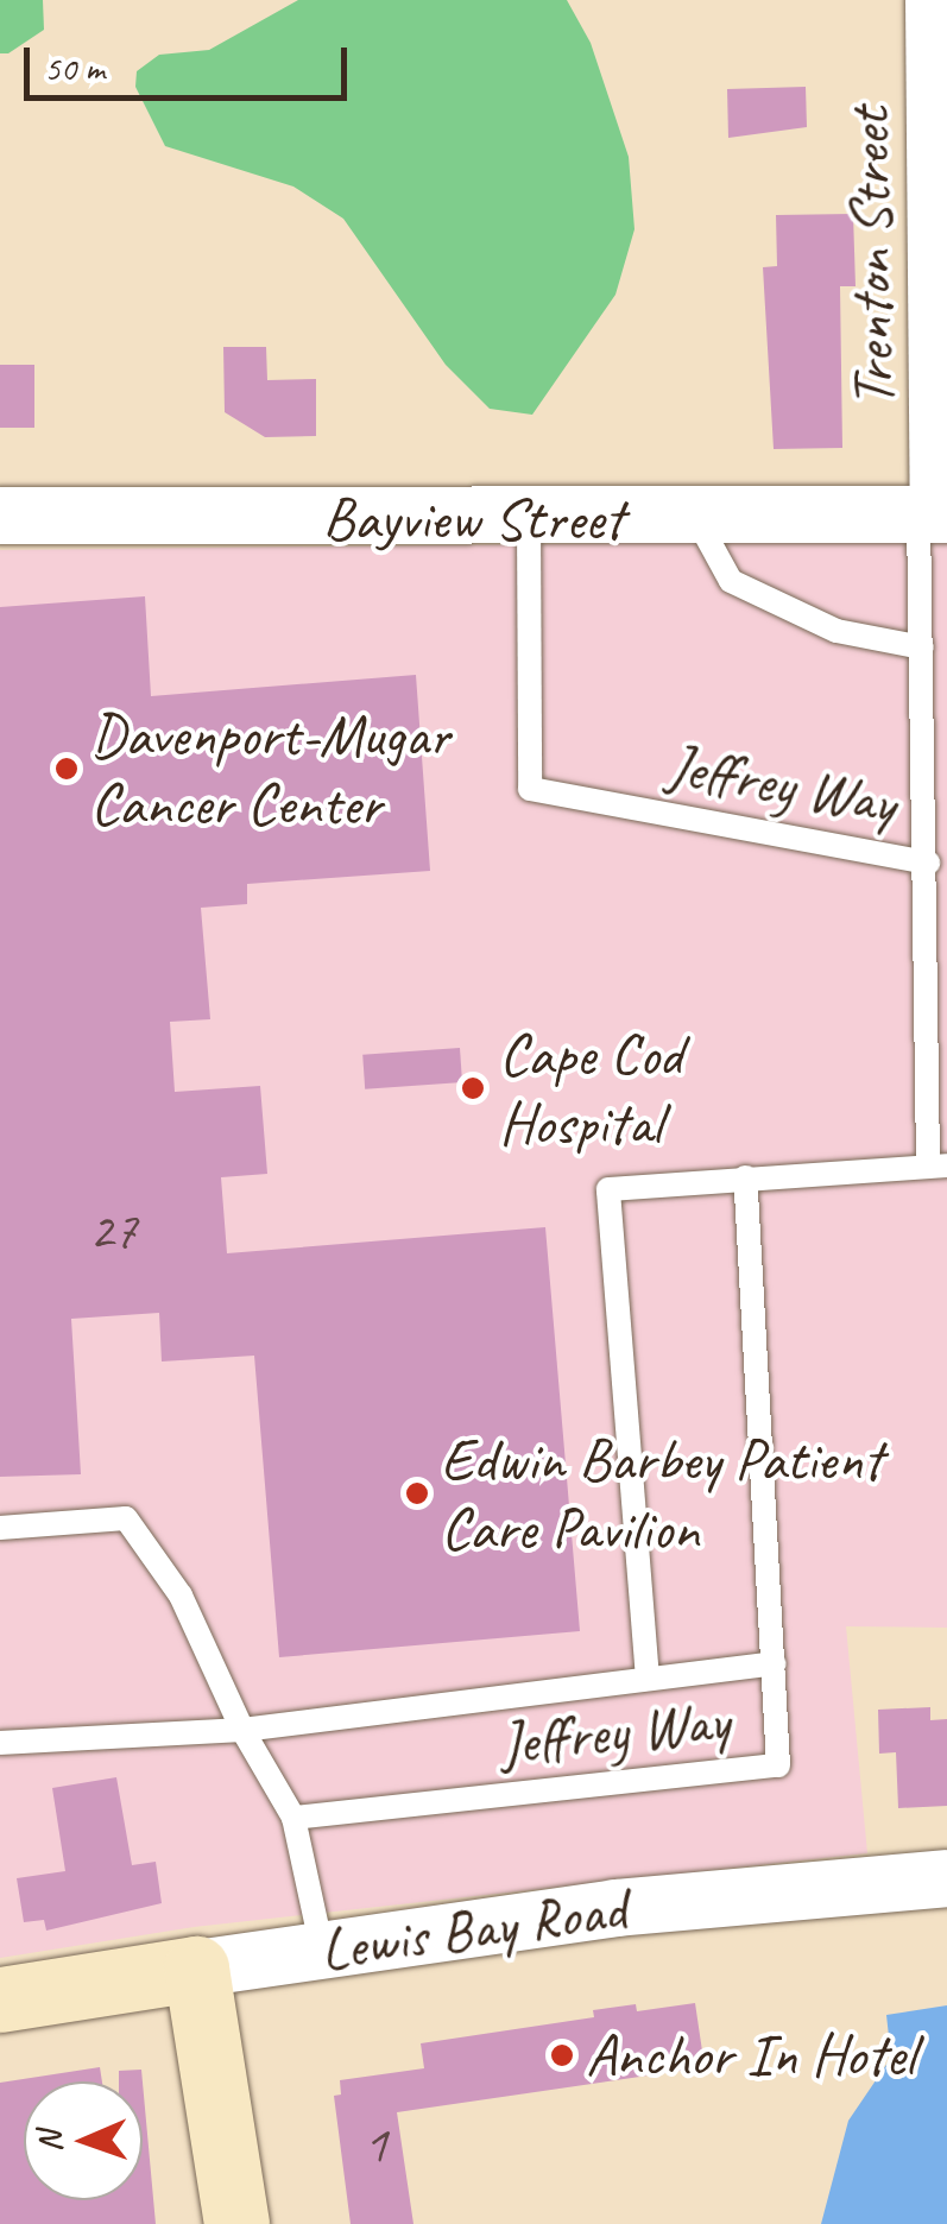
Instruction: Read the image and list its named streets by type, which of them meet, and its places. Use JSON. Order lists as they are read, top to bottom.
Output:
{
  "streets": {
    "main road": ["Lewis Bay Road"],
    "street": ["Trenton Street", "Bayview Street"],
    "lane": ["Jeffrey Way"]
  },
  "crossings": [
    ["Trenton Street", "Bayview Street"],
    ["Bayview Street", "Jeffrey Way"]
  ],
  "places": [
    "Davenport-Mugar Cancer Center",
    "Cape Cod Hospital",
    "Edwin Barbey Patient Care Pavilion",
    "Anchor In Hotel"
  ],
  "house_numbers": ["27", "1"],
  "scale_bar": "50 m",
  "north": "left"
}
